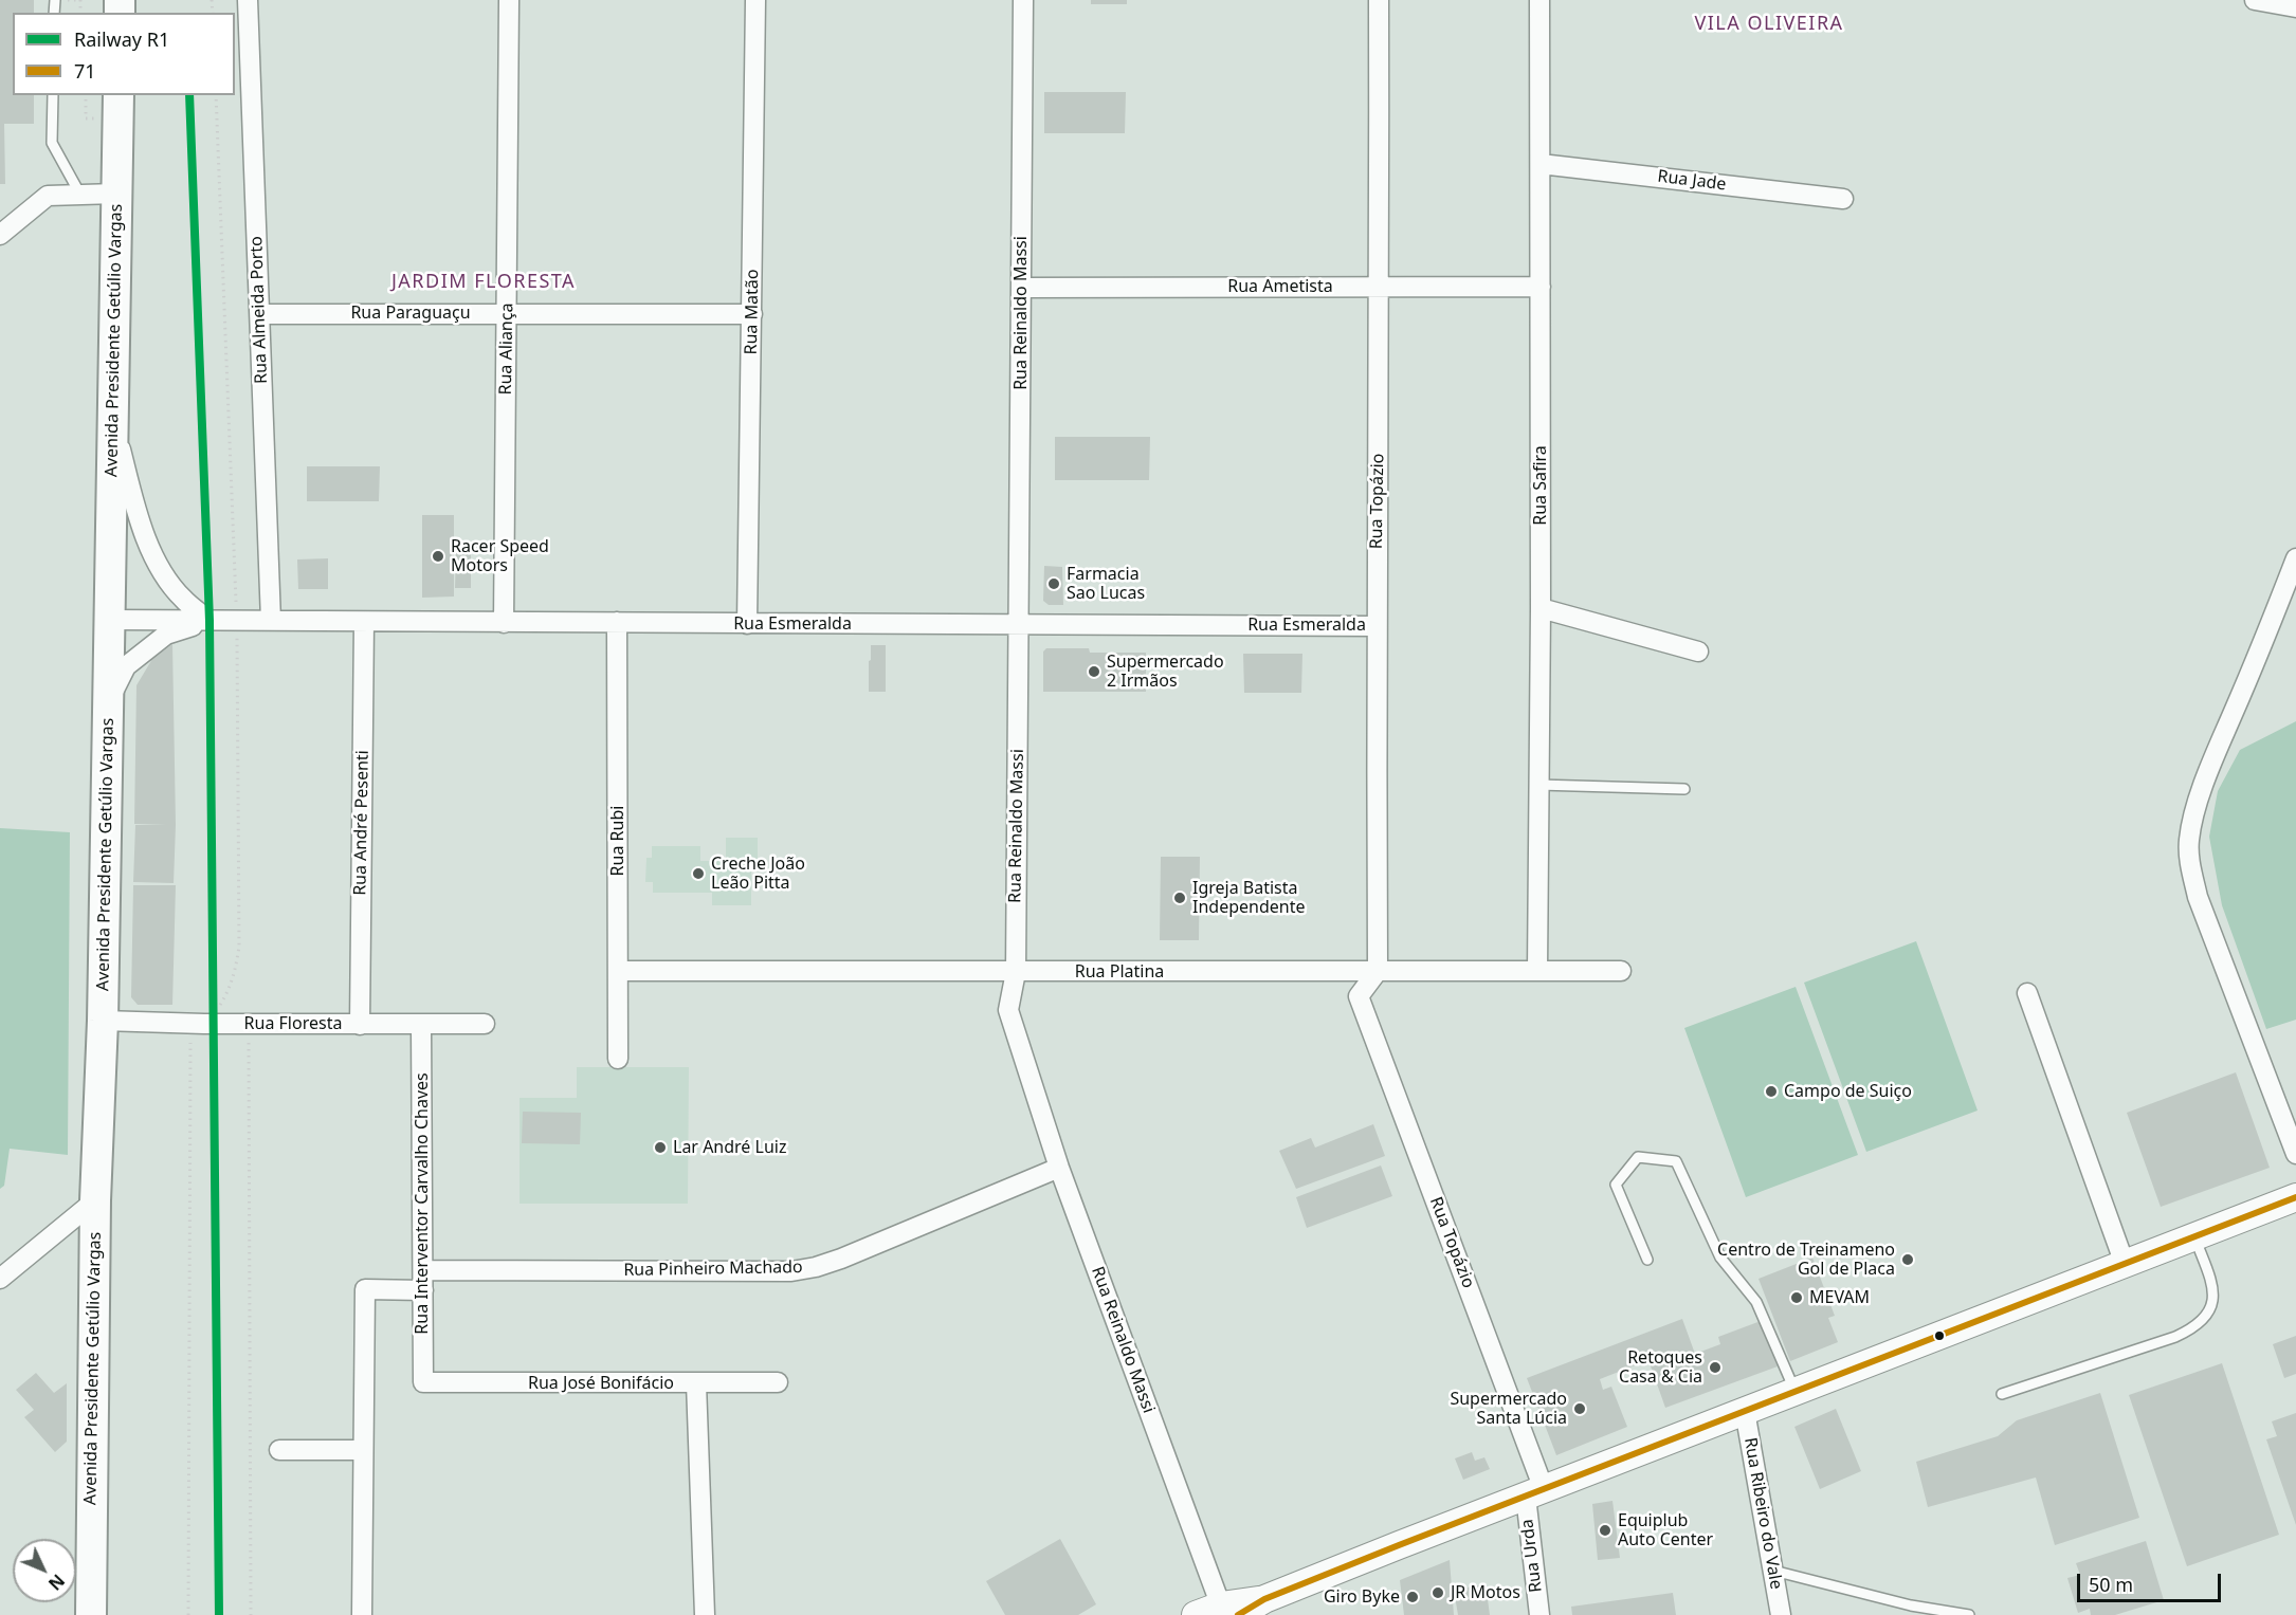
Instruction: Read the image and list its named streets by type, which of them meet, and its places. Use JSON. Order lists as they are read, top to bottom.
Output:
{
  "streets": {
    "main road": ["Avenida Presidente Getúlio Vargas"],
    "street": [
      "Rua Jade",
      "Rua Ametista",
      "Rua Almeida Porto",
      "Rua Matão",
      "Rua Paraguaçu",
      "Rua Reinaldo Massi",
      "Rua Aliança",
      "Rua Safira",
      "Rua Topázio",
      "Rua Esmeralda",
      "Rua André Pesenti",
      "Rua Rubi",
      "Rua Platina",
      "Rua Floresta",
      "Rua Interventor Carvalho Chaves",
      "Rua Pinheiro Machado",
      "Rua José Bonifácio",
      "Rua Ribeiro do Vale",
      "Rua Urda"
    ]
  },
  "crossings": [
    ["Rua Jade", "Rua Safira"],
    ["Rua Ametista", "Rua Reinaldo Massi"],
    ["Rua Ametista", "Rua Safira"],
    ["Rua Ametista", "Rua Topázio"],
    ["Rua Almeida Porto", "Rua Paraguaçu"],
    ["Rua Almeida Porto", "Rua Esmeralda"],
    ["Rua Matão", "Rua Paraguaçu"],
    ["Rua Matão", "Rua Esmeralda"],
    ["Rua Paraguaçu", "Rua Aliança"],
    ["Rua Reinaldo Massi", "Rua Esmeralda"],
    ["Rua Reinaldo Massi", "Rua Platina"],
    ["Rua Reinaldo Massi", "Rua Pinheiro Machado"],
    ["Avenida Presidente Getúlio Vargas", "Rua Esmeralda"],
    ["Avenida Presidente Getúlio Vargas", "Rua Floresta"],
    ["Rua Aliança", "Rua Esmeralda"],
    ["Rua Safira", "Rua Platina"],
    ["Rua Topázio", "Rua Esmeralda"],
    ["Rua Topázio", "Rua Platina"],
    ["Rua Topázio", "Rua Urda"],
    ["Rua Esmeralda", "Rua André Pesenti"],
    ["Rua Esmeralda", "Rua Rubi"],
    ["Rua André Pesenti", "Rua Floresta"],
    ["Rua Rubi", "Rua Platina"],
    ["Rua Floresta", "Rua Interventor Carvalho Chaves"],
    ["Rua Interventor Carvalho Chaves", "Rua Pinheiro Machado"],
    ["Rua Interventor Carvalho Chaves", "Rua José Bonifácio"]
  ],
  "districts": ["VILA OLIVEIRA", "JARDIM FLORESTA"],
  "places": [
    "Racer Speed Motors",
    "Farmacia Sao Lucas",
    "Supermercado 2 Irmãos",
    "Creche João Leão Pitta",
    "Igreja Batista Independente",
    "Campo de Suiço",
    "Lar André Luiz",
    "Centro de Treinameno Gol de Placa",
    "MEVAM",
    "Retoques Casa & Cia",
    "Supermercado Santa Lúcia",
    "Equiplub Auto Center",
    "JR Motos",
    "Giro Byke"
  ],
  "lines": ["rail line R1", "transit line 71"],
  "legend": ["Railway R1", "71"],
  "scale_bar": "50 m",
  "north": "bottom right"
}
